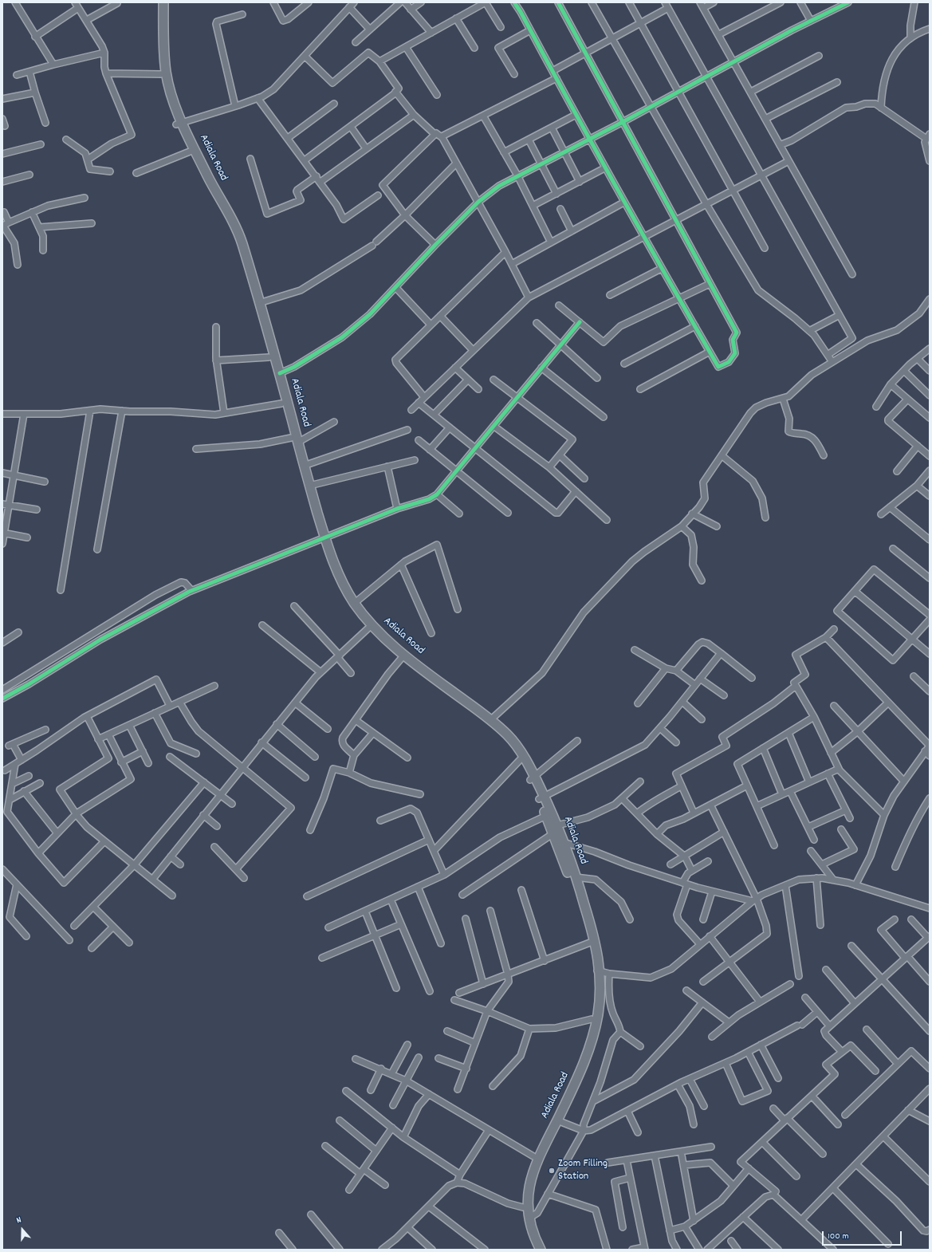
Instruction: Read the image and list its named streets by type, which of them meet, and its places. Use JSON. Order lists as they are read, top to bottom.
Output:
{
  "streets": {
    "main road": ["Adiala Road"]
  },
  "places": ["Zoom Filling Station"],
  "scale_bar": "100 m",
  "north": "top"
}
